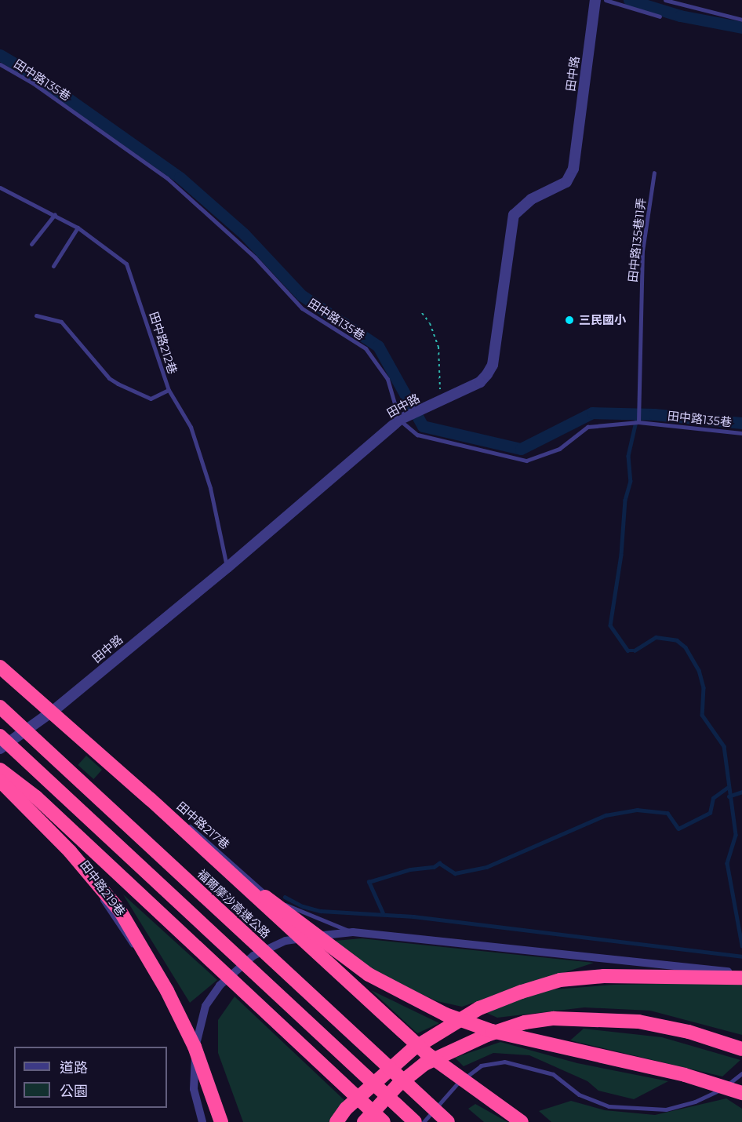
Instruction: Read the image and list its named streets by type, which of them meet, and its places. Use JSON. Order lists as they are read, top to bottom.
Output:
{
  "streets": {
    "highway": ["福爾摩沙高速公路"],
    "street": ["田中路"],
    "lane": [
      "田中路135巷",
      "田中路135巷11弄",
      "田中路212巷",
      "田中路217巷",
      "田中路219巷"
    ]
  },
  "crossings": [
    ["田中路", "田中路135巷"],
    ["田中路", "田中路212巷"],
    ["田中路", "田中路217巷"],
    ["田中路135巷", "田中路135巷11弄"]
  ],
  "places": ["三民國小"],
  "legend": ["道路", "公園"]
}
